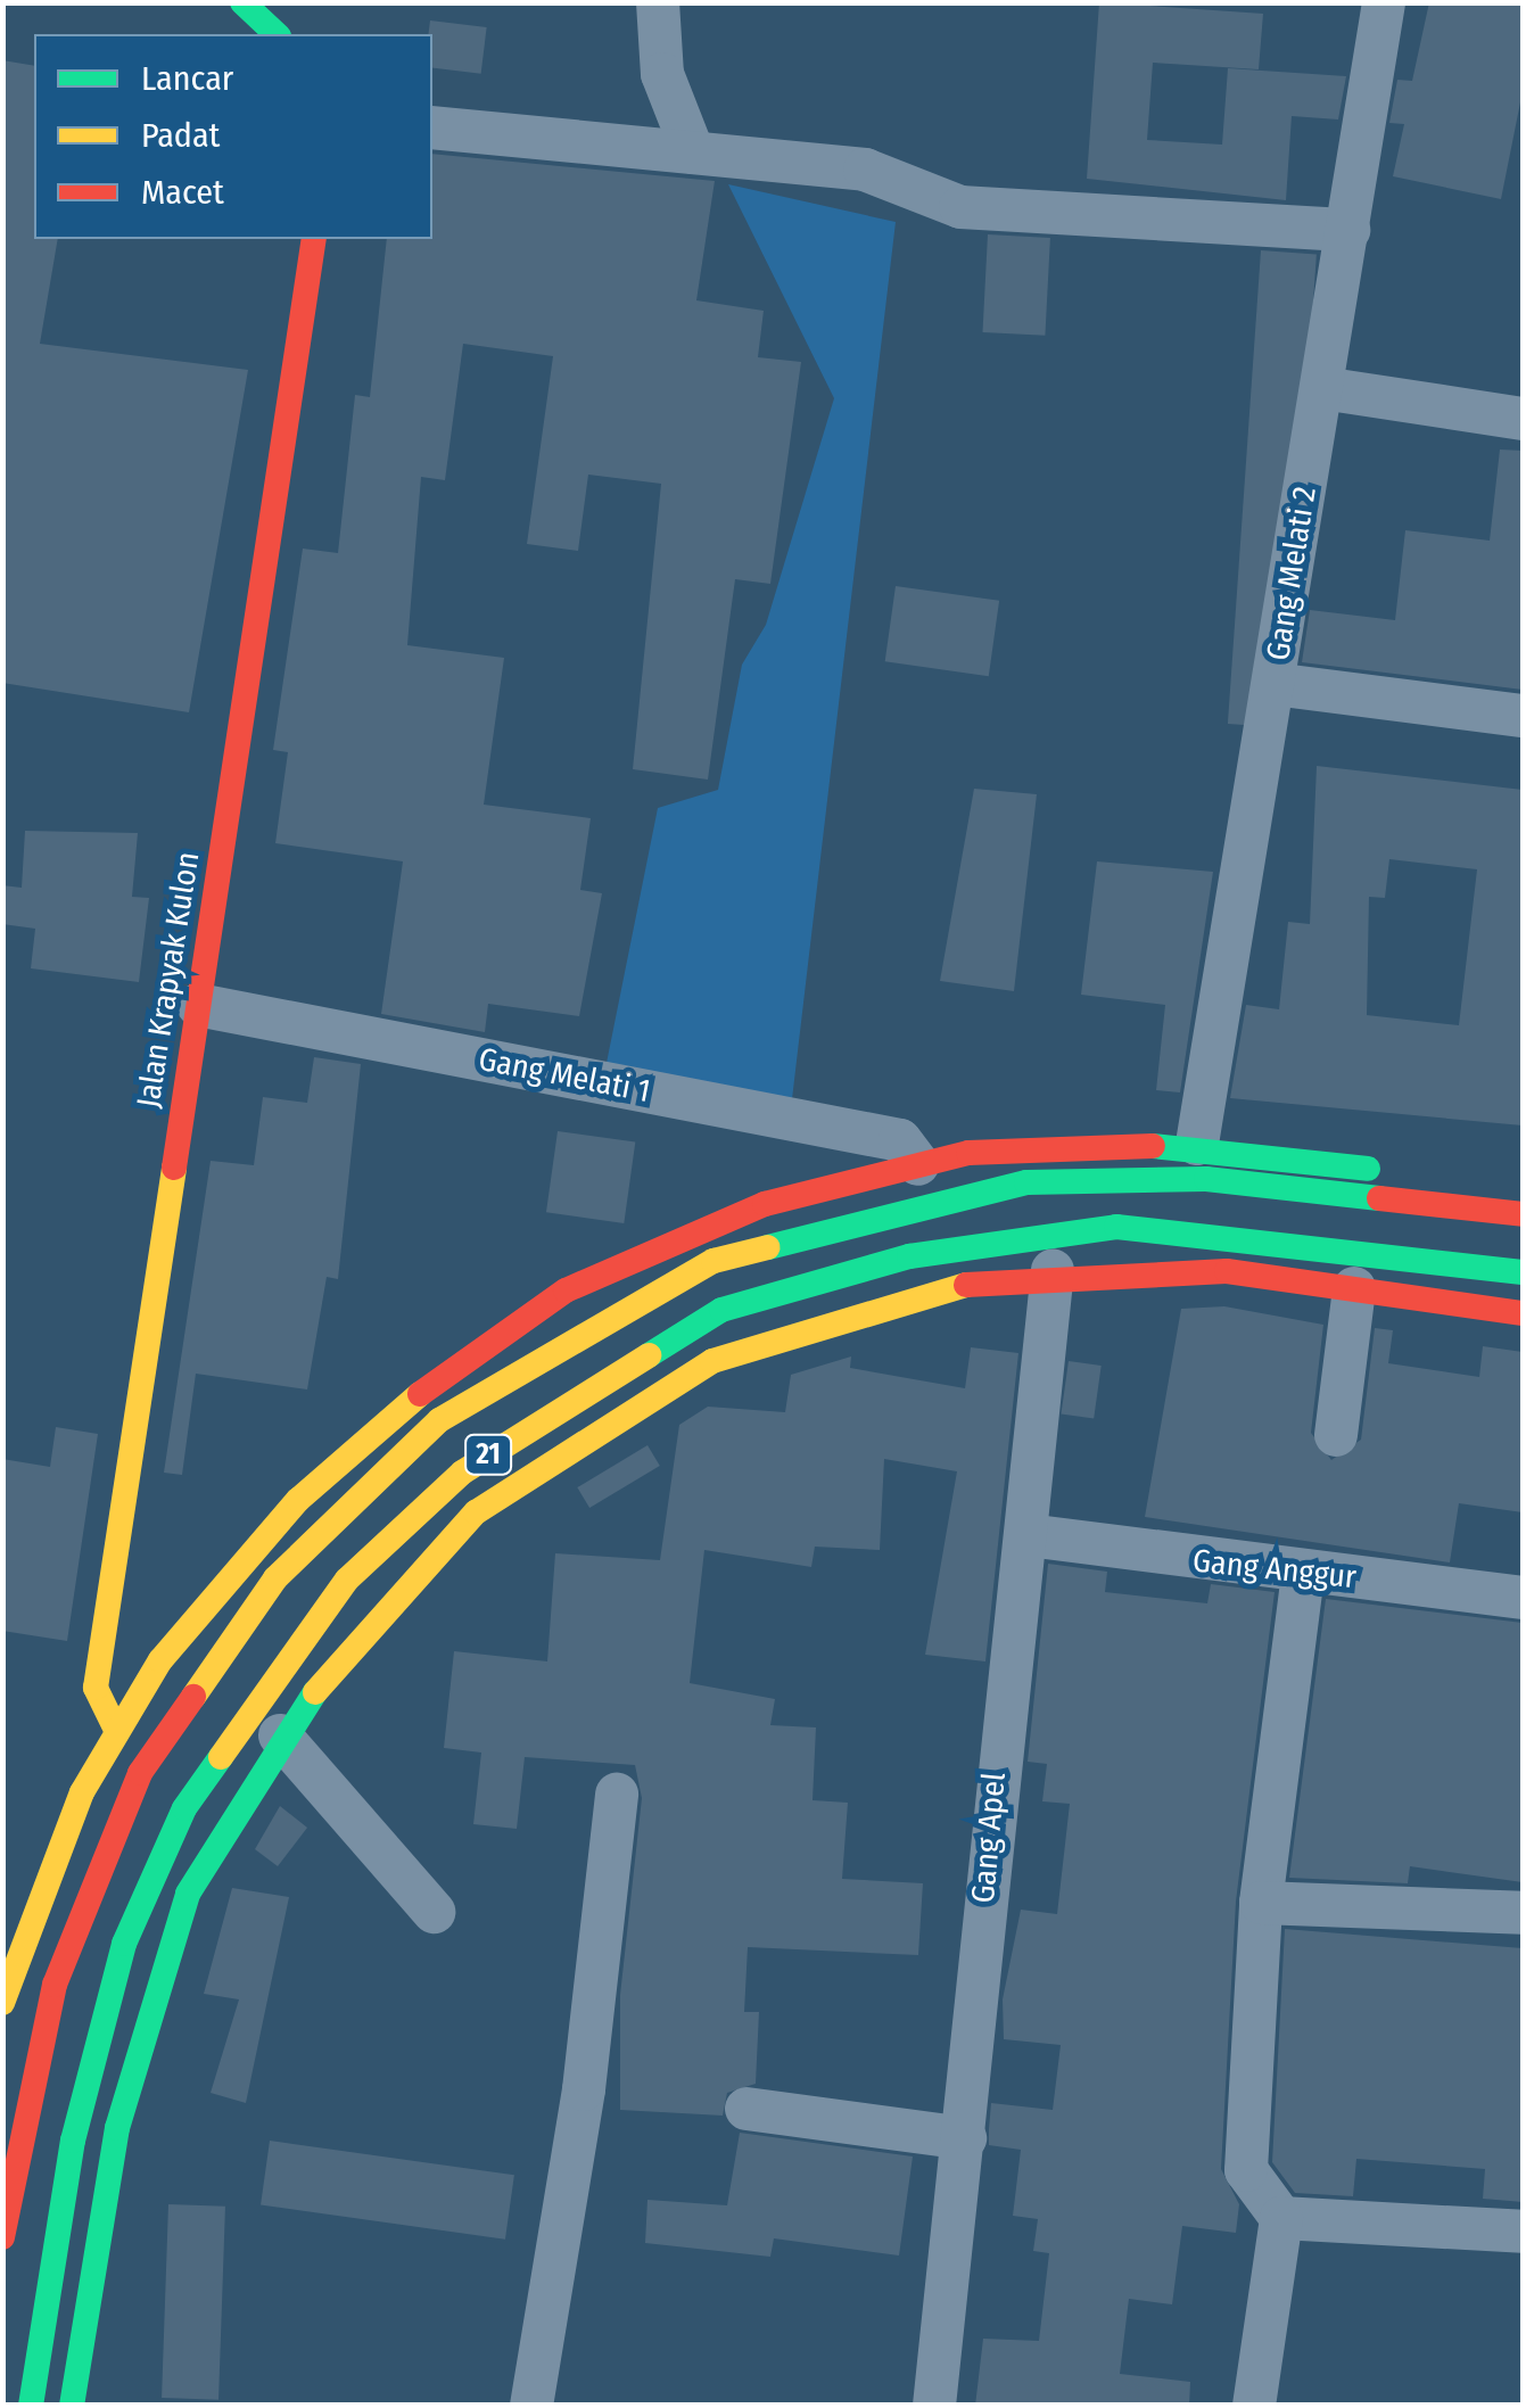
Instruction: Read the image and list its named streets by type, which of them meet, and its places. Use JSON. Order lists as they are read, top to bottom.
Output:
{
  "streets": {
    "main road": ["Jalan Krapyak Kulon", "21"],
    "street": [
      "Gang Melati 2",
      "Gang Melati 1",
      "Gang Anggur",
      "Gang Apel"
    ]
  },
  "crossings": [
    ["Jalan Krapyak Kulon", "Gang Melati 1"],
    ["Gang Anggur", "Gang Apel"]
  ],
  "legend": ["Lancar", "Padat", "Macet"]
}
